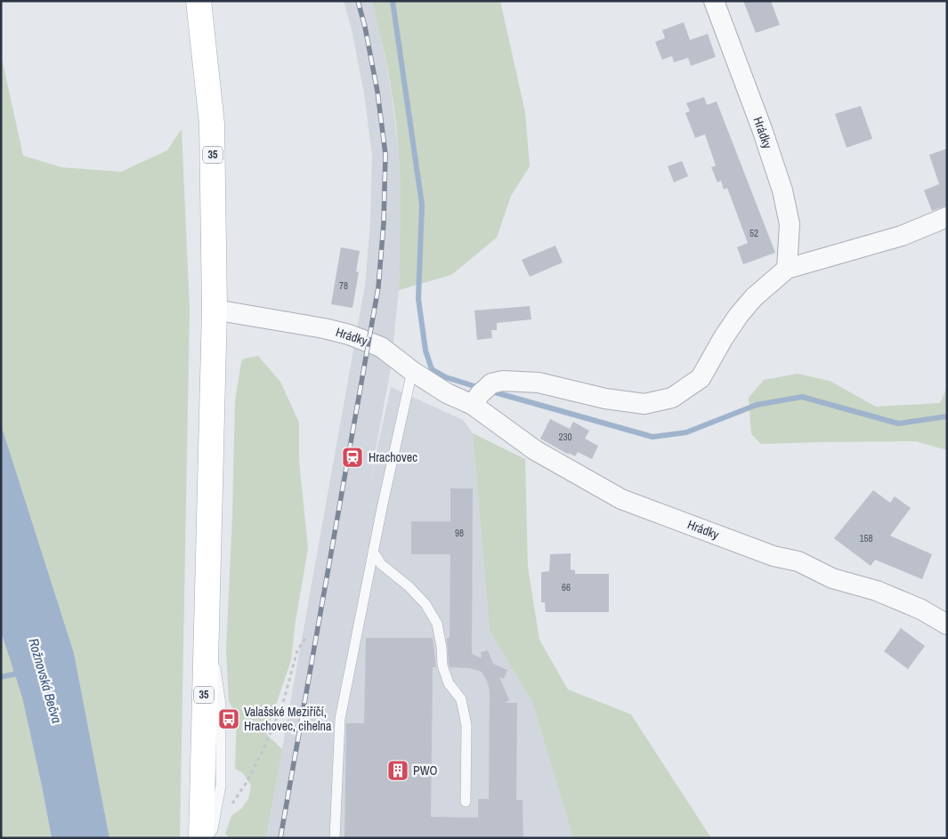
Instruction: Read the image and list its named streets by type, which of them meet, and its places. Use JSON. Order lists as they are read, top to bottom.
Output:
{
  "streets": {
    "main road": ["35"],
    "street": ["Hrádky"]
  },
  "crossings": [
    ["Hrádky", "35"]
  ],
  "water": ["Rožnovská Bečva"],
  "places": {
    "station": ["Hrachovec"],
    "bus stop": ["Valašské Meziříčí, Hrachovec, cihelna"],
    "building": ["PWO"]
  },
  "house_numbers": [
    "52",
    "78",
    "230",
    "98",
    "158",
    "66"
  ]
}
